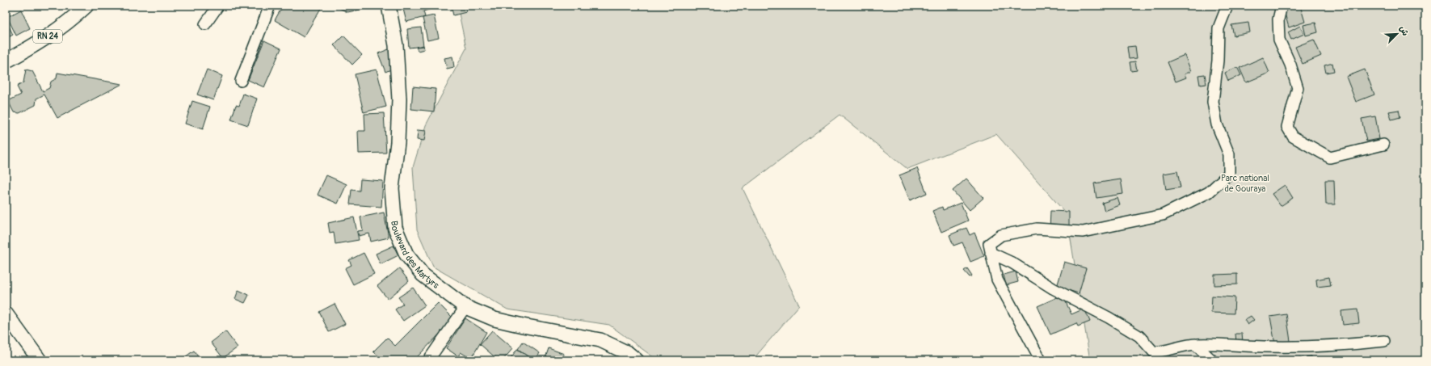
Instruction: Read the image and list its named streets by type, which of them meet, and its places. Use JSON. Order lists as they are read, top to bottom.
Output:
{
  "streets": {
    "main road": ["RN 24", "Boulevard des Martyrs"]
  },
  "parks": ["Parc national de Gouraya"],
  "north": "top right"
}
